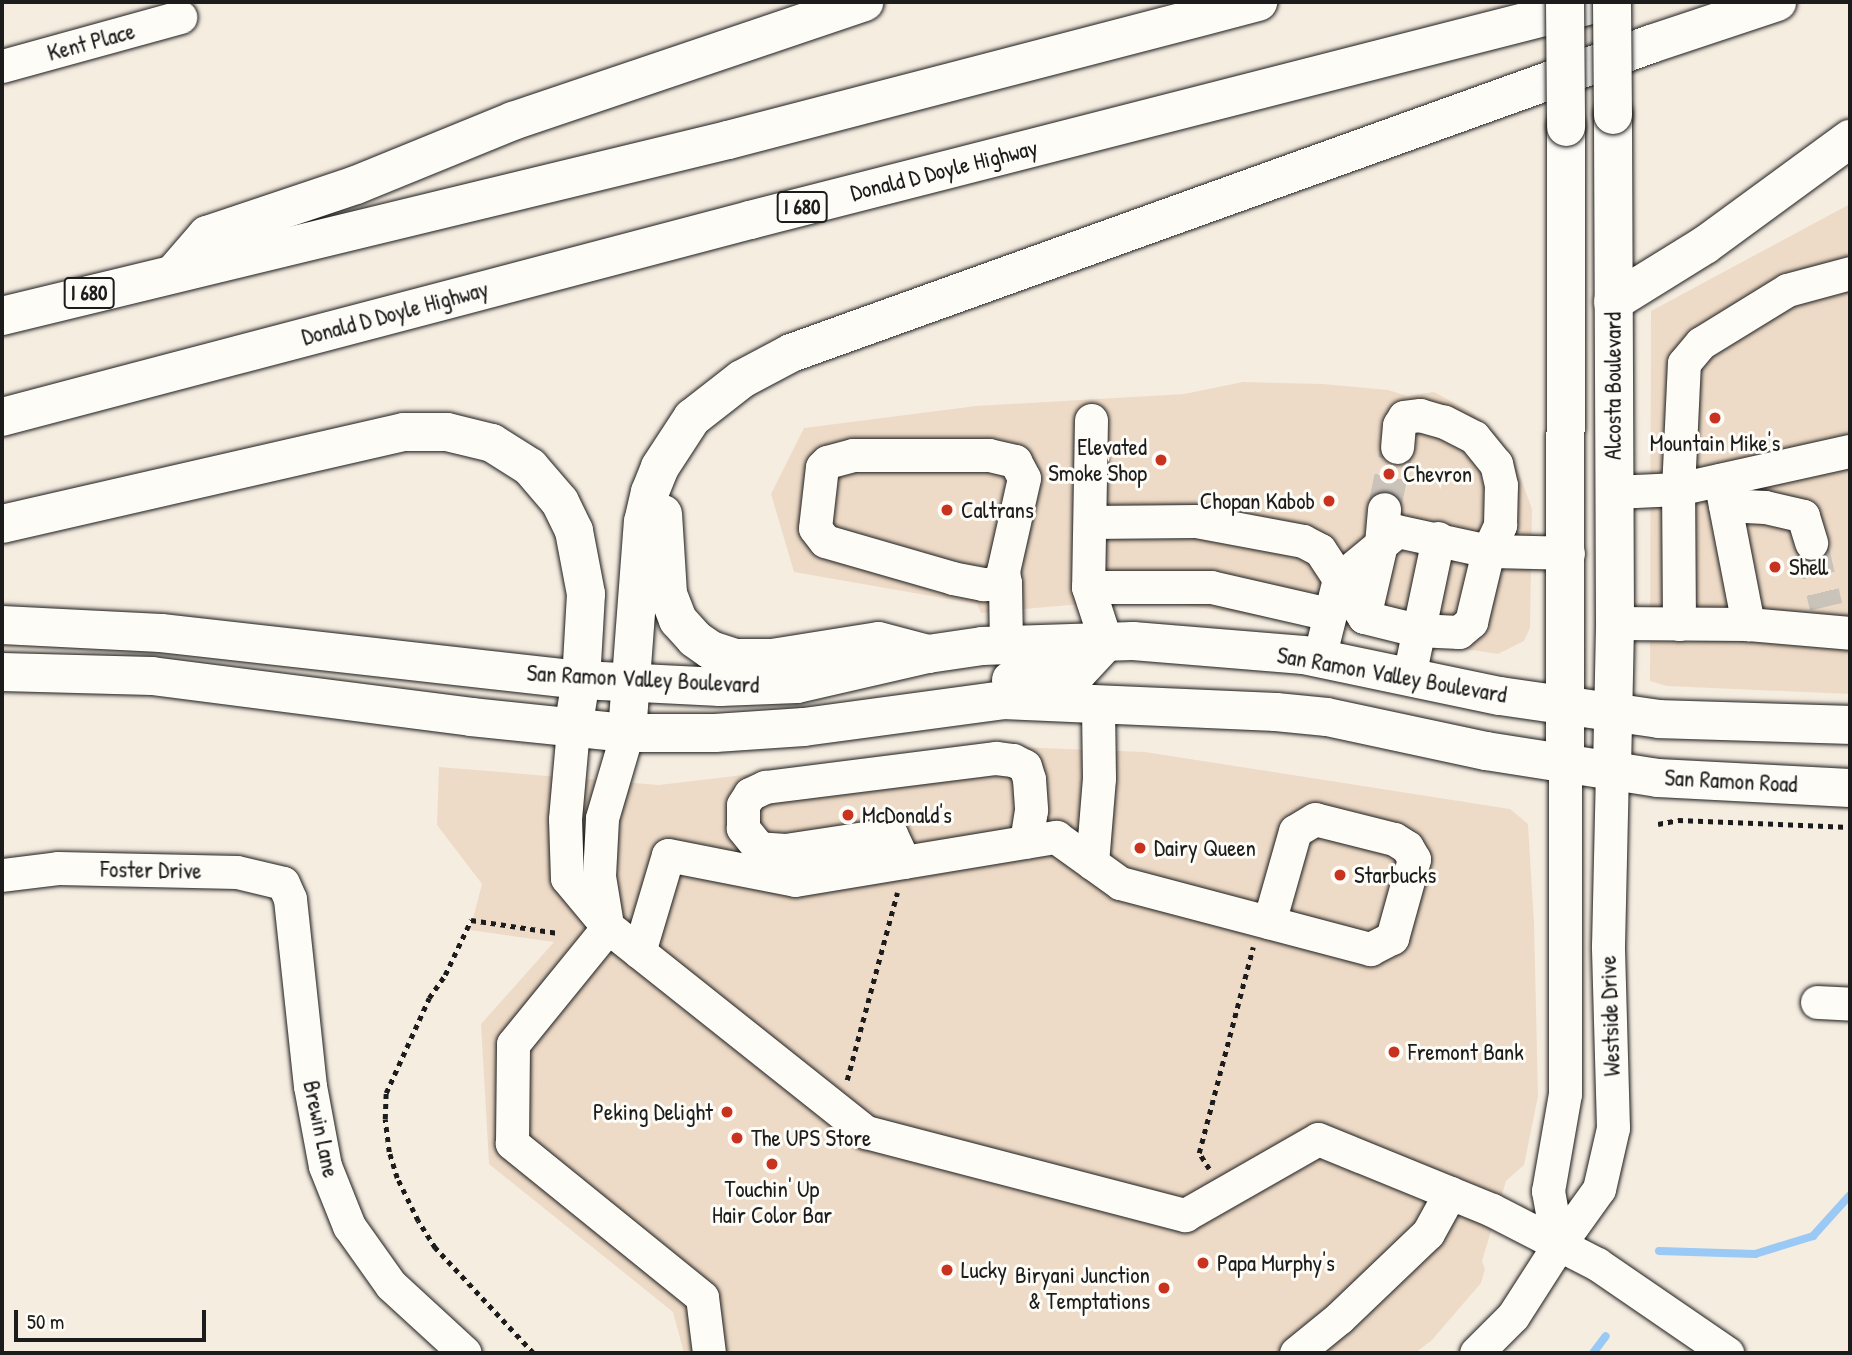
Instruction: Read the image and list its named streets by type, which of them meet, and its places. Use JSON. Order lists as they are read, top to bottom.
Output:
{
  "streets": {
    "main road": [
      "Donald D Doyle Highway",
      "I 680",
      "Alcosta Boulevard",
      "San Ramon Valley Boulevard",
      "San Ramon Road"
    ],
    "street": [
      "Kent Place",
      "Foster Drive",
      "Westside Drive",
      "Brewin Lane"
    ]
  },
  "crossings": [
    ["Alcosta Boulevard", "San Ramon Valley Boulevard"],
    ["Alcosta Boulevard", "San Ramon Road"],
    ["Alcosta Boulevard", "Westside Drive"],
    ["San Ramon Valley Boulevard", "San Ramon Road"],
    ["San Ramon Valley Boulevard", "Westside Drive"],
    ["San Ramon Road", "Westside Drive"],
    ["Foster Drive", "Brewin Lane"]
  ],
  "places": [
    "Mountain Mike's",
    "Elevated Smoke Shop",
    "Chevron",
    "Chopan Kabob",
    "Caltrans",
    "Shell",
    "McDonald's",
    "Dairy Queen",
    "Starbucks",
    "Fremont Bank",
    "Peking Delight",
    "The UPS Store",
    "Touchin' Up Hair Color Bar",
    "Papa Murphy's",
    "Lucky",
    "Biryani Junction & Temptations"
  ],
  "scale_bar": "50 m"
}
